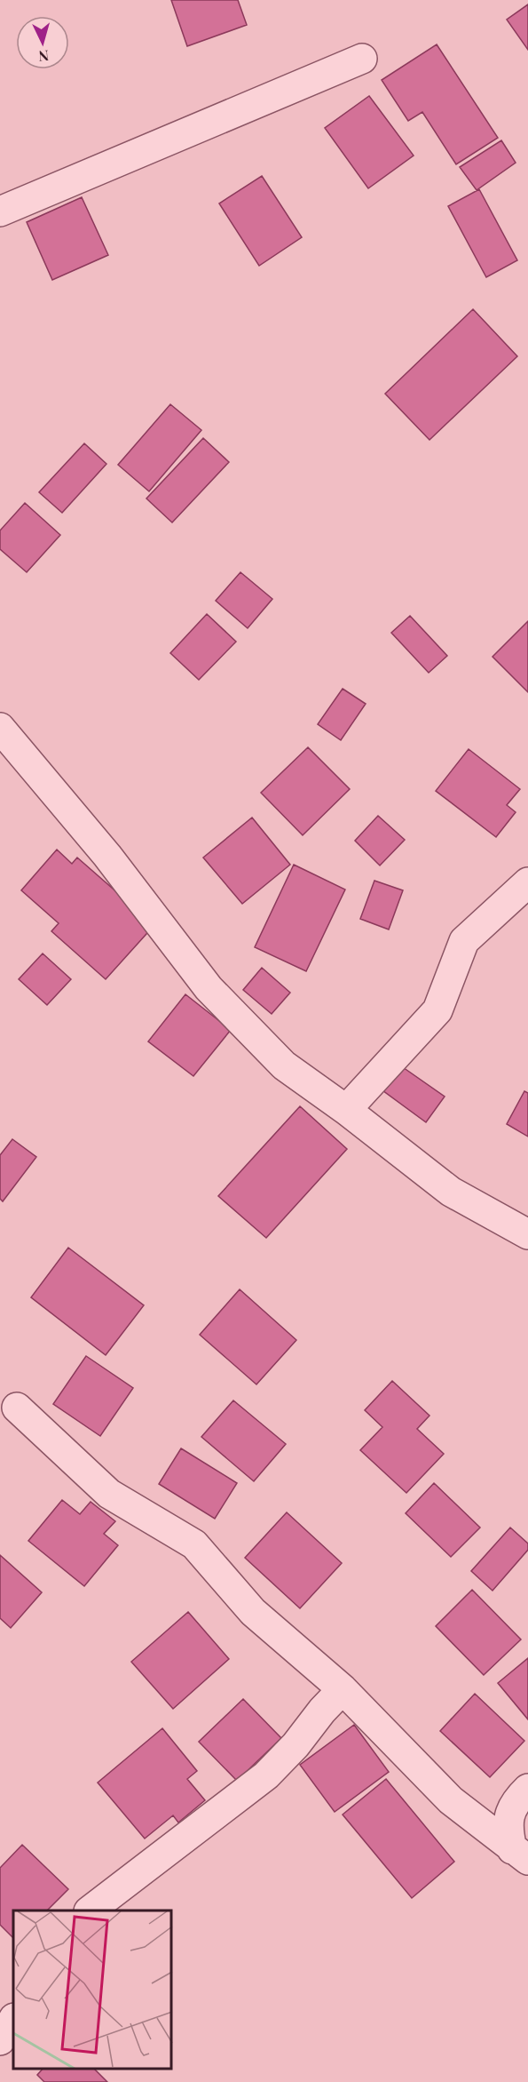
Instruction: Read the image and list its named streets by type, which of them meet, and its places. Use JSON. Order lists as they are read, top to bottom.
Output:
{
  "north": "bottom"
}
